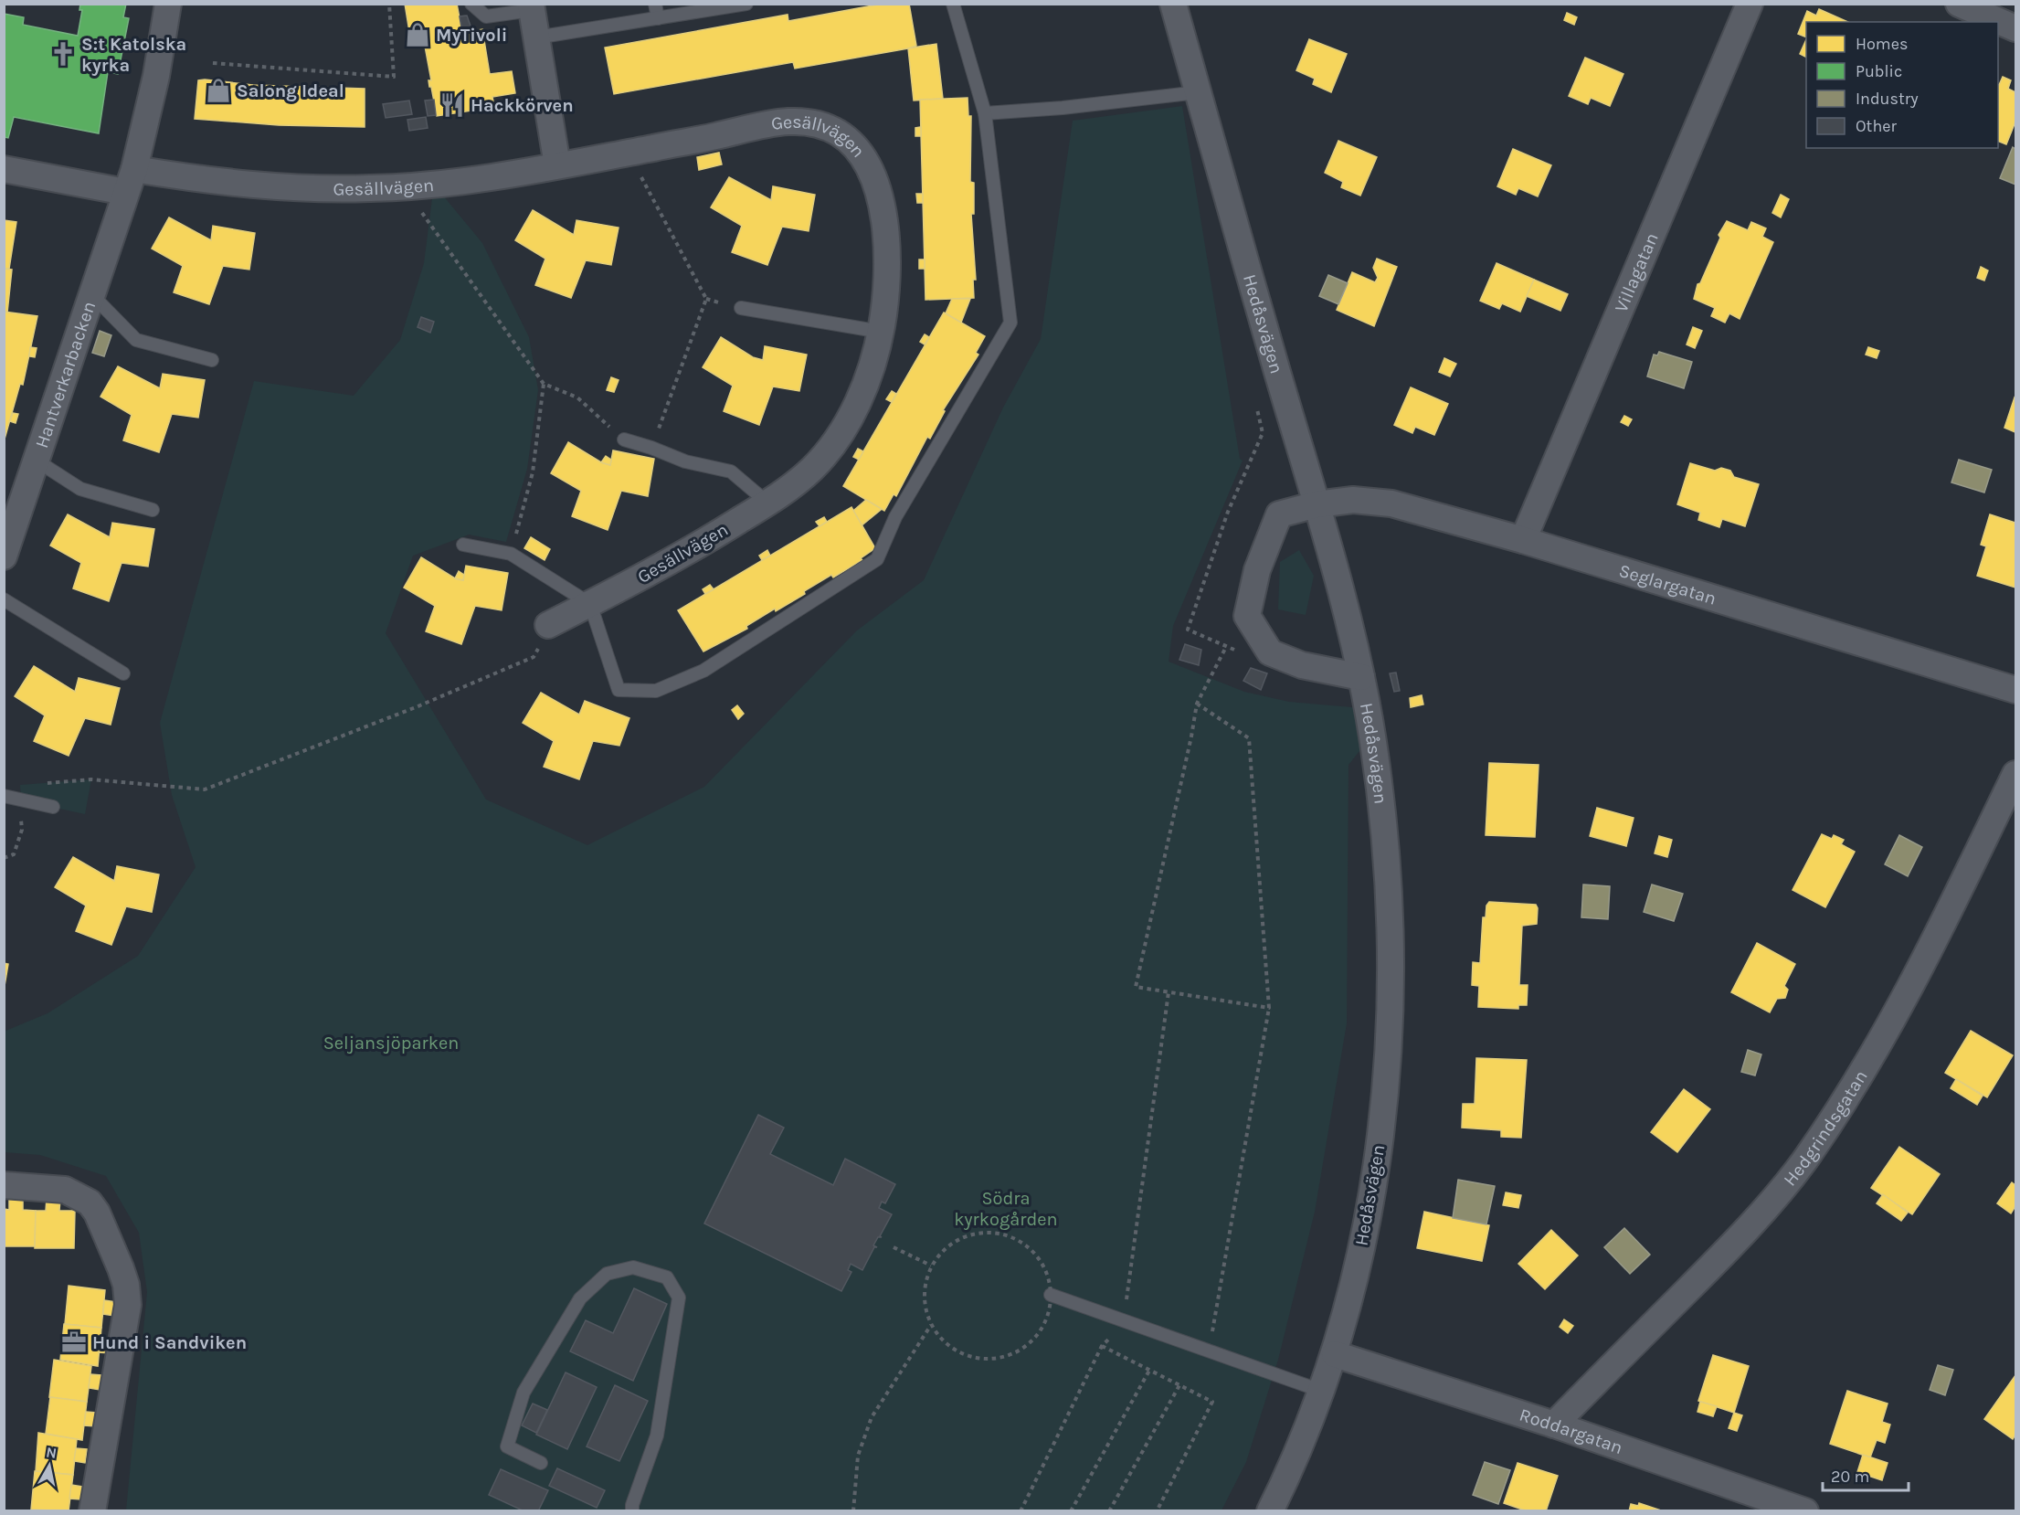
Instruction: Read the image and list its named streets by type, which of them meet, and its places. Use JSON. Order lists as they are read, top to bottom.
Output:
{
  "streets": {
    "street": [
      "Gesällvägen",
      "Villagatan",
      "Hedåsvägen",
      "Hantverkarbacken",
      "Seglargatan",
      "Hedgrindsgatan",
      "Roddargatan"
    ]
  },
  "crossings": [
    ["Gesällvägen", "Hantverkarbacken"],
    ["Villagatan", "Seglargatan"],
    ["Hedåsvägen", "Seglargatan"],
    ["Hedåsvägen", "Roddargatan"],
    ["Hedgrindsgatan", "Roddargatan"]
  ],
  "parks": ["Seljansjöparken", "Södra kyrkogården"],
  "places": {
    "shop": ["MyTivoli", "Salong Ideal"],
    "church": ["S:t Katolska kyrka"],
    "restaurant": ["Hackkörven"],
    "office": ["Hund i Sandviken"]
  },
  "legend": [
    "Homes",
    "Public",
    "Industry",
    "Other"
  ],
  "scale_bar": "20 m",
  "north": "top"
}
